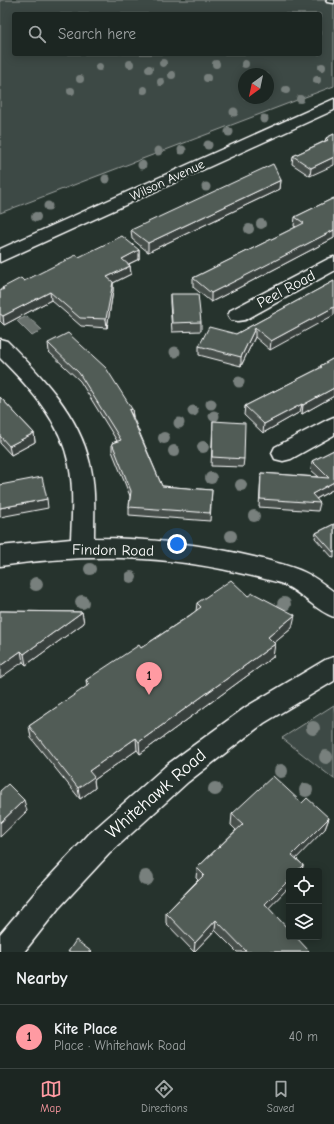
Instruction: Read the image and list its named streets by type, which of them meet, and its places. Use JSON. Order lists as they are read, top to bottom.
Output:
{
  "streets": {
    "street": [
      "Wilson Avenue",
      "Peel Road",
      "Findon Road",
      "Whitehawk Road"
    ]
  },
  "north": "bottom left",
  "page": {
    "search": "Search here",
    "pins": "1",
    "heading": "Nearby",
    "list": [
      {
        "mark": "1",
        "name": "Kite Place",
        "note": "Place · Whitehawk Road",
        "value": "40 m"
      }
    ],
    "nav": ["Map", "Directions", "Saved"]
  }
}
